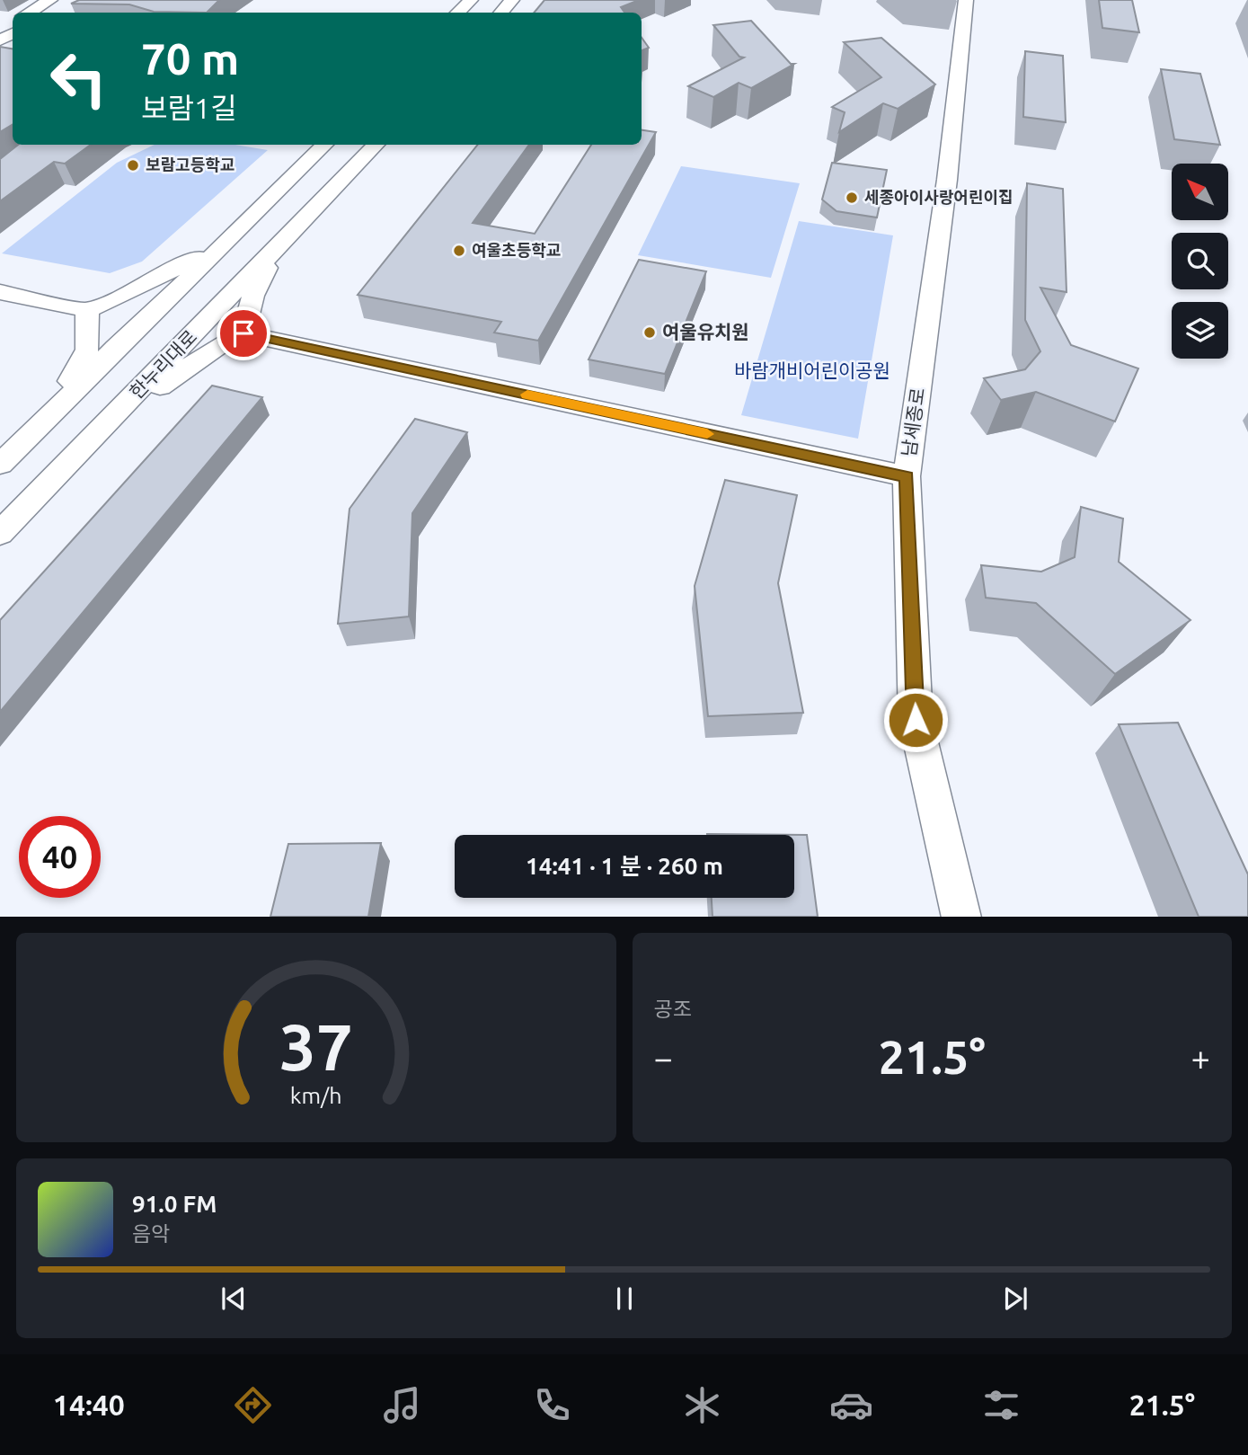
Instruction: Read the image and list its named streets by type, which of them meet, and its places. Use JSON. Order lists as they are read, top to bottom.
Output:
{
  "streets": {
    "street": ["한누리대로", "남세종로"]
  },
  "parks": ["바람개비어린이공원"],
  "places": [
    "보람고등학교",
    "세종아이사랑어린이집",
    "여울초등학교",
    "여울유치원"
  ],
  "north": "top left",
  "page": {
    "turn": ["70 m", "보람1길"],
    "limit": "40",
    "trip": "14:41 · 1 분 · 260 m",
    "tile": "공조",
    "heat": ["−", "21.5°", "+"],
    "song": ["91.0 FM", "음악"],
    "tabs": ["14:40", "21.5°"],
    "gauge": ["37", "km/h"]
  }
}
